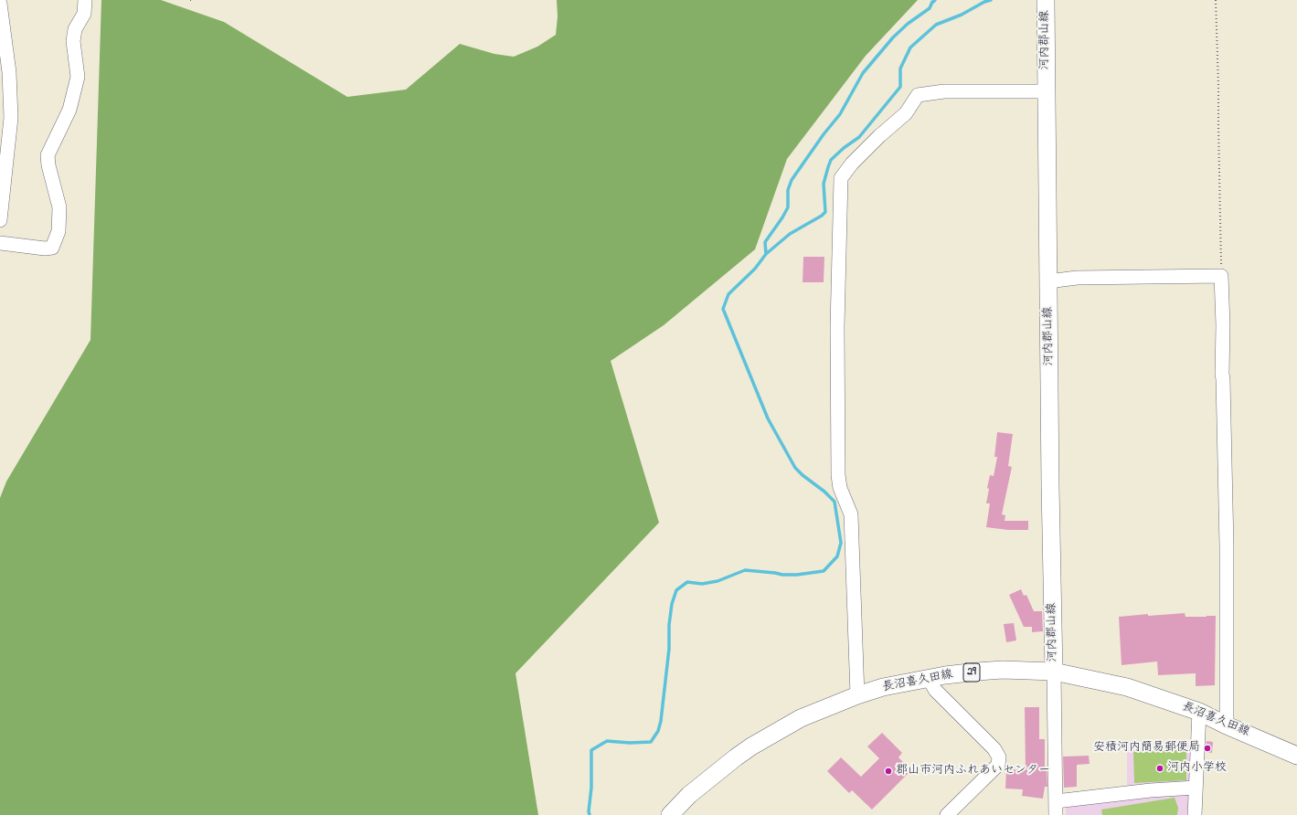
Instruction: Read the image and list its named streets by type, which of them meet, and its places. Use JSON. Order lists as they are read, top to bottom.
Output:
{
  "streets": {
    "main road": ["河内郡山線", "29", "長沼喜久田線"]
  },
  "crossings": [
    ["河内郡山線", "長沼喜久田線"]
  ],
  "places": ["安積河内簡易郵便局", "河内小学校", "郡山市河内ふれあいセンター"]
}
